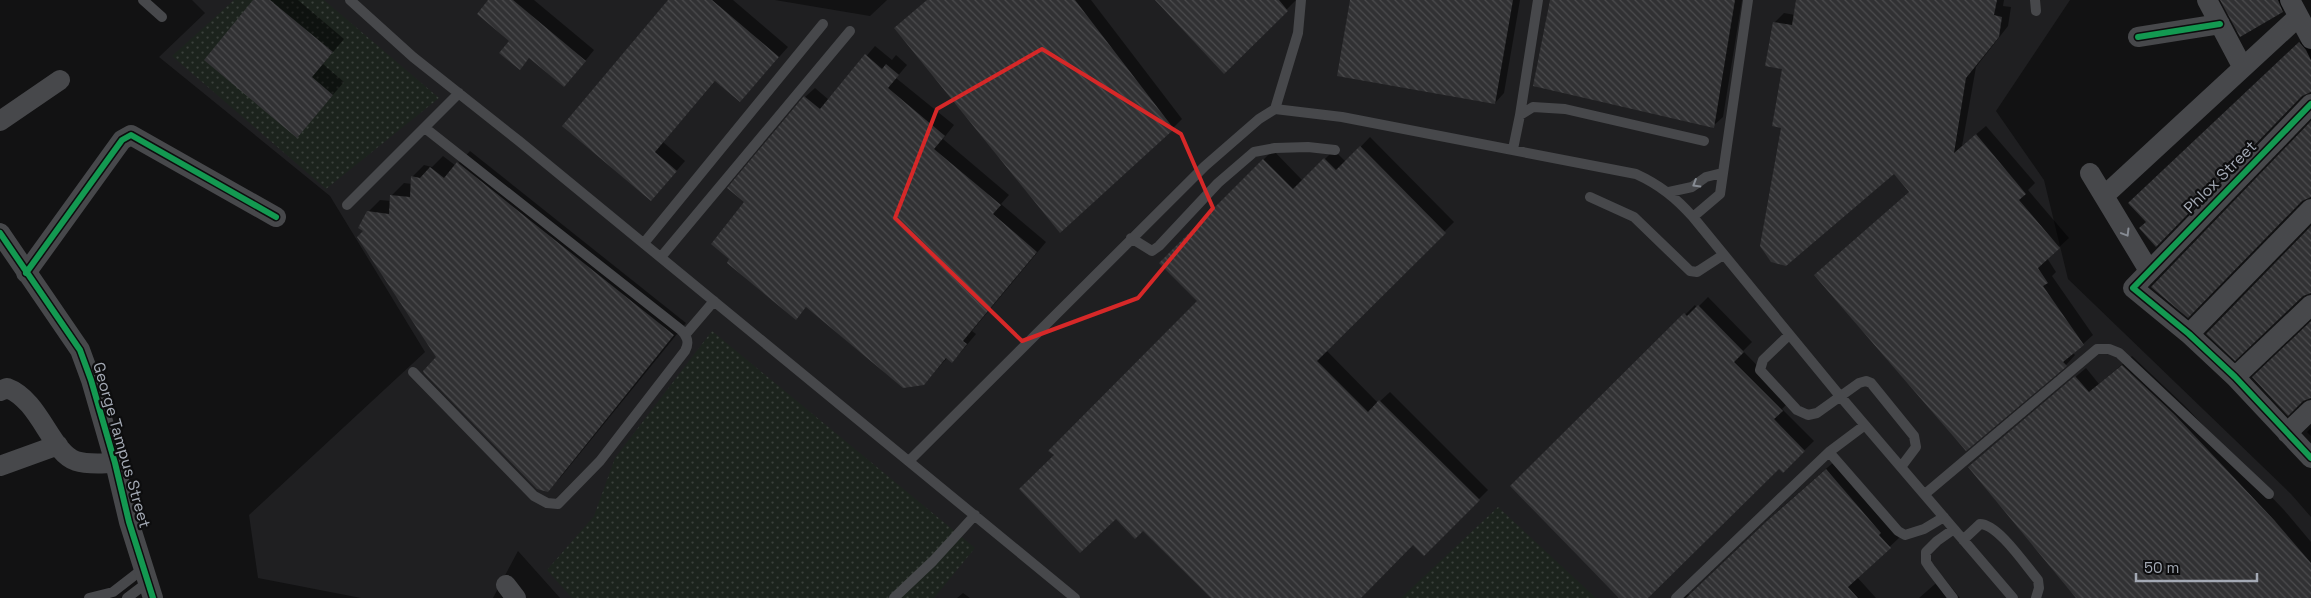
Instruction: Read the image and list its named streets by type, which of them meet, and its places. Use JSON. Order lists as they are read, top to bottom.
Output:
{
  "streets": {
    "street": ["Phlox Street", "George Tampus Street"]
  },
  "scale_bar": "50 m"
}
